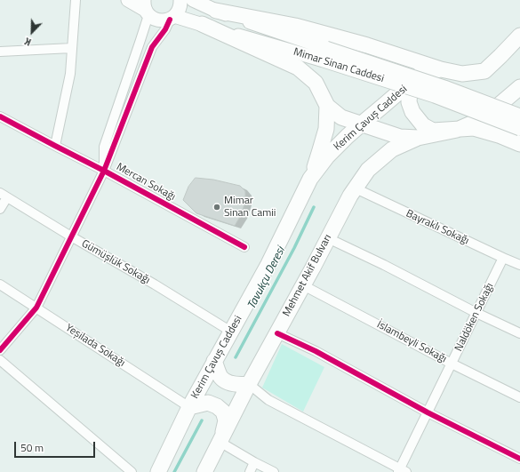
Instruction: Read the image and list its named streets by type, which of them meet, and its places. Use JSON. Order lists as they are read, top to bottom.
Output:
{
  "streets": {
    "main road": ["Mimar Sinan Caddesi", "Kerim Çavuş Caddesi", "Mehmet Akif Bulvarı"],
    "street": [
      "Mercan Sokağı",
      "Bayraklı Sokağı",
      "Gümüşlük Sokağı",
      "Naldöken Sokağı",
      "İslambeyli Sokağı",
      "Yeşilada Sokağı"
    ]
  },
  "crossings": [
    ["Kerim Çavuş Caddesi", "Gümüşlük Sokağı"],
    ["Kerim Çavuş Caddesi", "Yeşilada Sokağı"],
    ["Bayraklı Sokağı", "Mehmet Akif Bulvarı"],
    ["Bayraklı Sokağı", "Naldöken Sokağı"],
    ["Mehmet Akif Bulvarı", "İslambeyli Sokağı"],
    ["Naldöken Sokağı", "İslambeyli Sokağı"]
  ],
  "water": ["Tavukçu Deresi"],
  "places": ["Mimar Sinan Camii"],
  "scale_bar": "50 m",
  "north": "bottom left"
}
